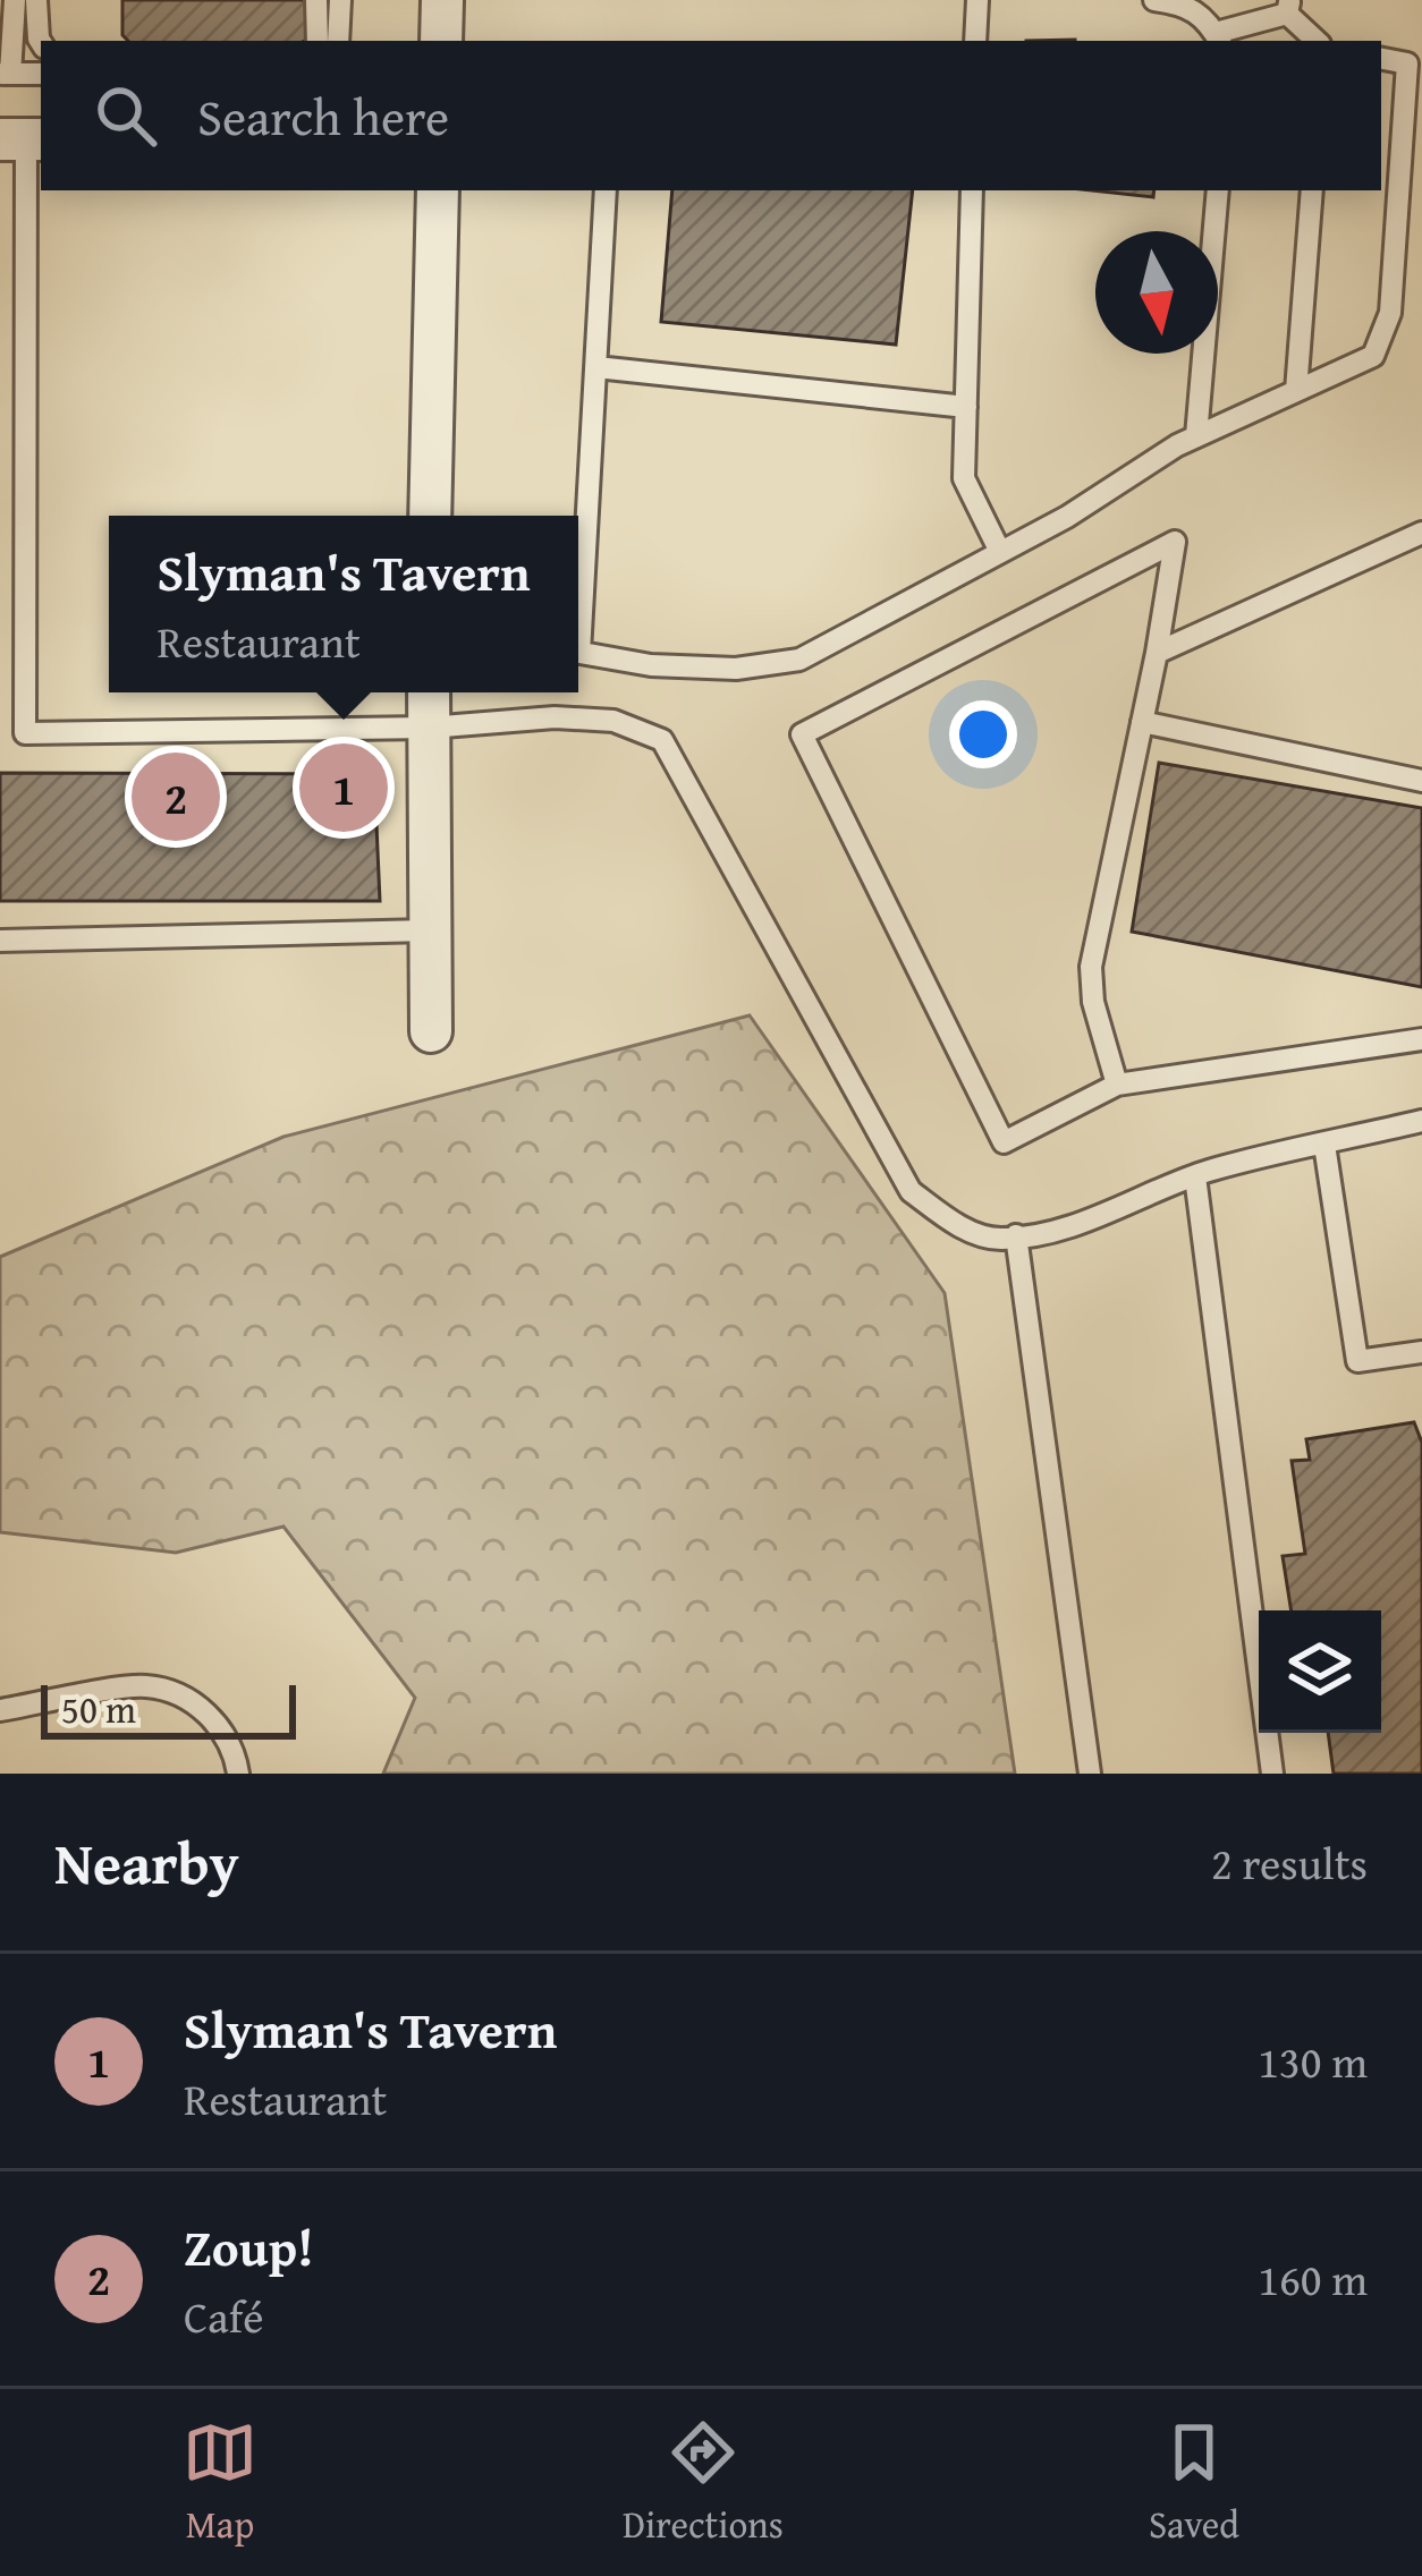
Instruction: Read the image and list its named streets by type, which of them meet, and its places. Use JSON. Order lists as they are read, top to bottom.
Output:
{
  "scale_bar": "50 m",
  "north": "bottom",
  "page": {
    "search": "Search here",
    "popup": ["Slyman's Tavern", "Restaurant"],
    "pins": ["1", "2"],
    "scale": "50 m",
    "heading": ["Nearby", "2 results"],
    "list": [
      {
        "mark": "1",
        "name": "Slyman's Tavern",
        "note": "Restaurant",
        "value": "130 m"
      },
      {
        "mark": "2",
        "name": "Zoup!",
        "note": "Café",
        "value": "160 m"
      }
    ],
    "nav": ["Map", "Directions", "Saved"]
  }
}
